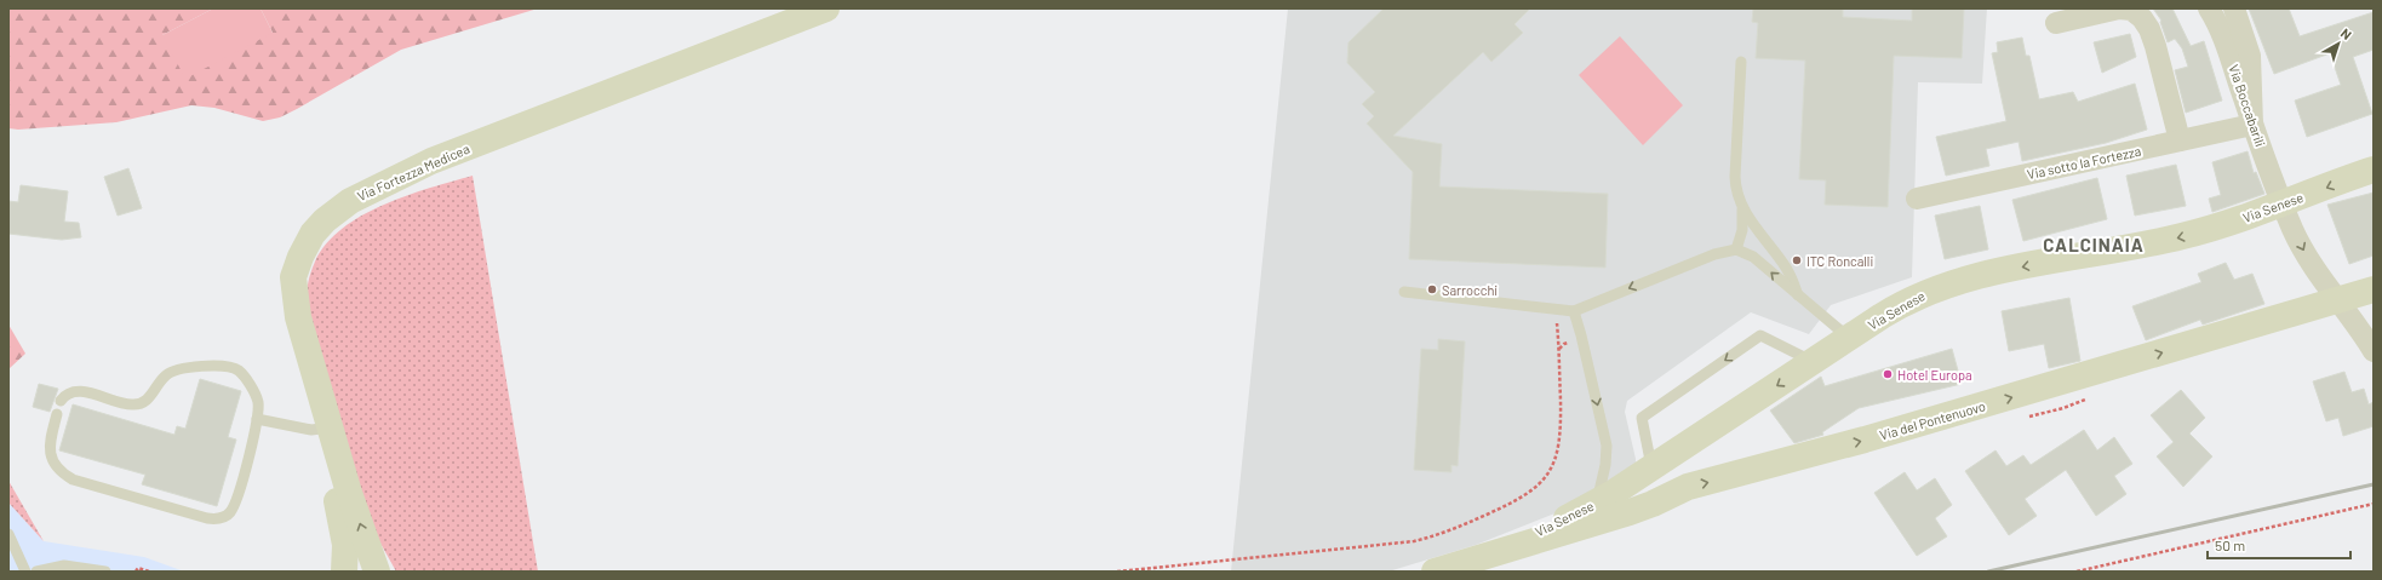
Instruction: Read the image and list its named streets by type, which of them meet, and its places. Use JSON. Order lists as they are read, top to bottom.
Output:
{
  "streets": {
    "main road": ["Via Fortezza Medicea", "Via Senese", "Via del Pontenuovo"],
    "street": ["Via Boccabarili", "Via sotto la Fortezza"]
  },
  "crossings": [
    ["Via Boccabarili", "Via sotto la Fortezza"],
    ["Via Boccabarili", "Via Senese"],
    ["Via Boccabarili", "Via del Pontenuovo"],
    ["Via Senese", "Via del Pontenuovo"]
  ],
  "one_way": ["Via Senese", "Via del Pontenuovo"],
  "districts": ["CALCINAIA"],
  "places": ["ITC Roncalli", "Sarrocchi", "Hotel Europa"],
  "scale_bar": "50 m",
  "north": "top right"
}
